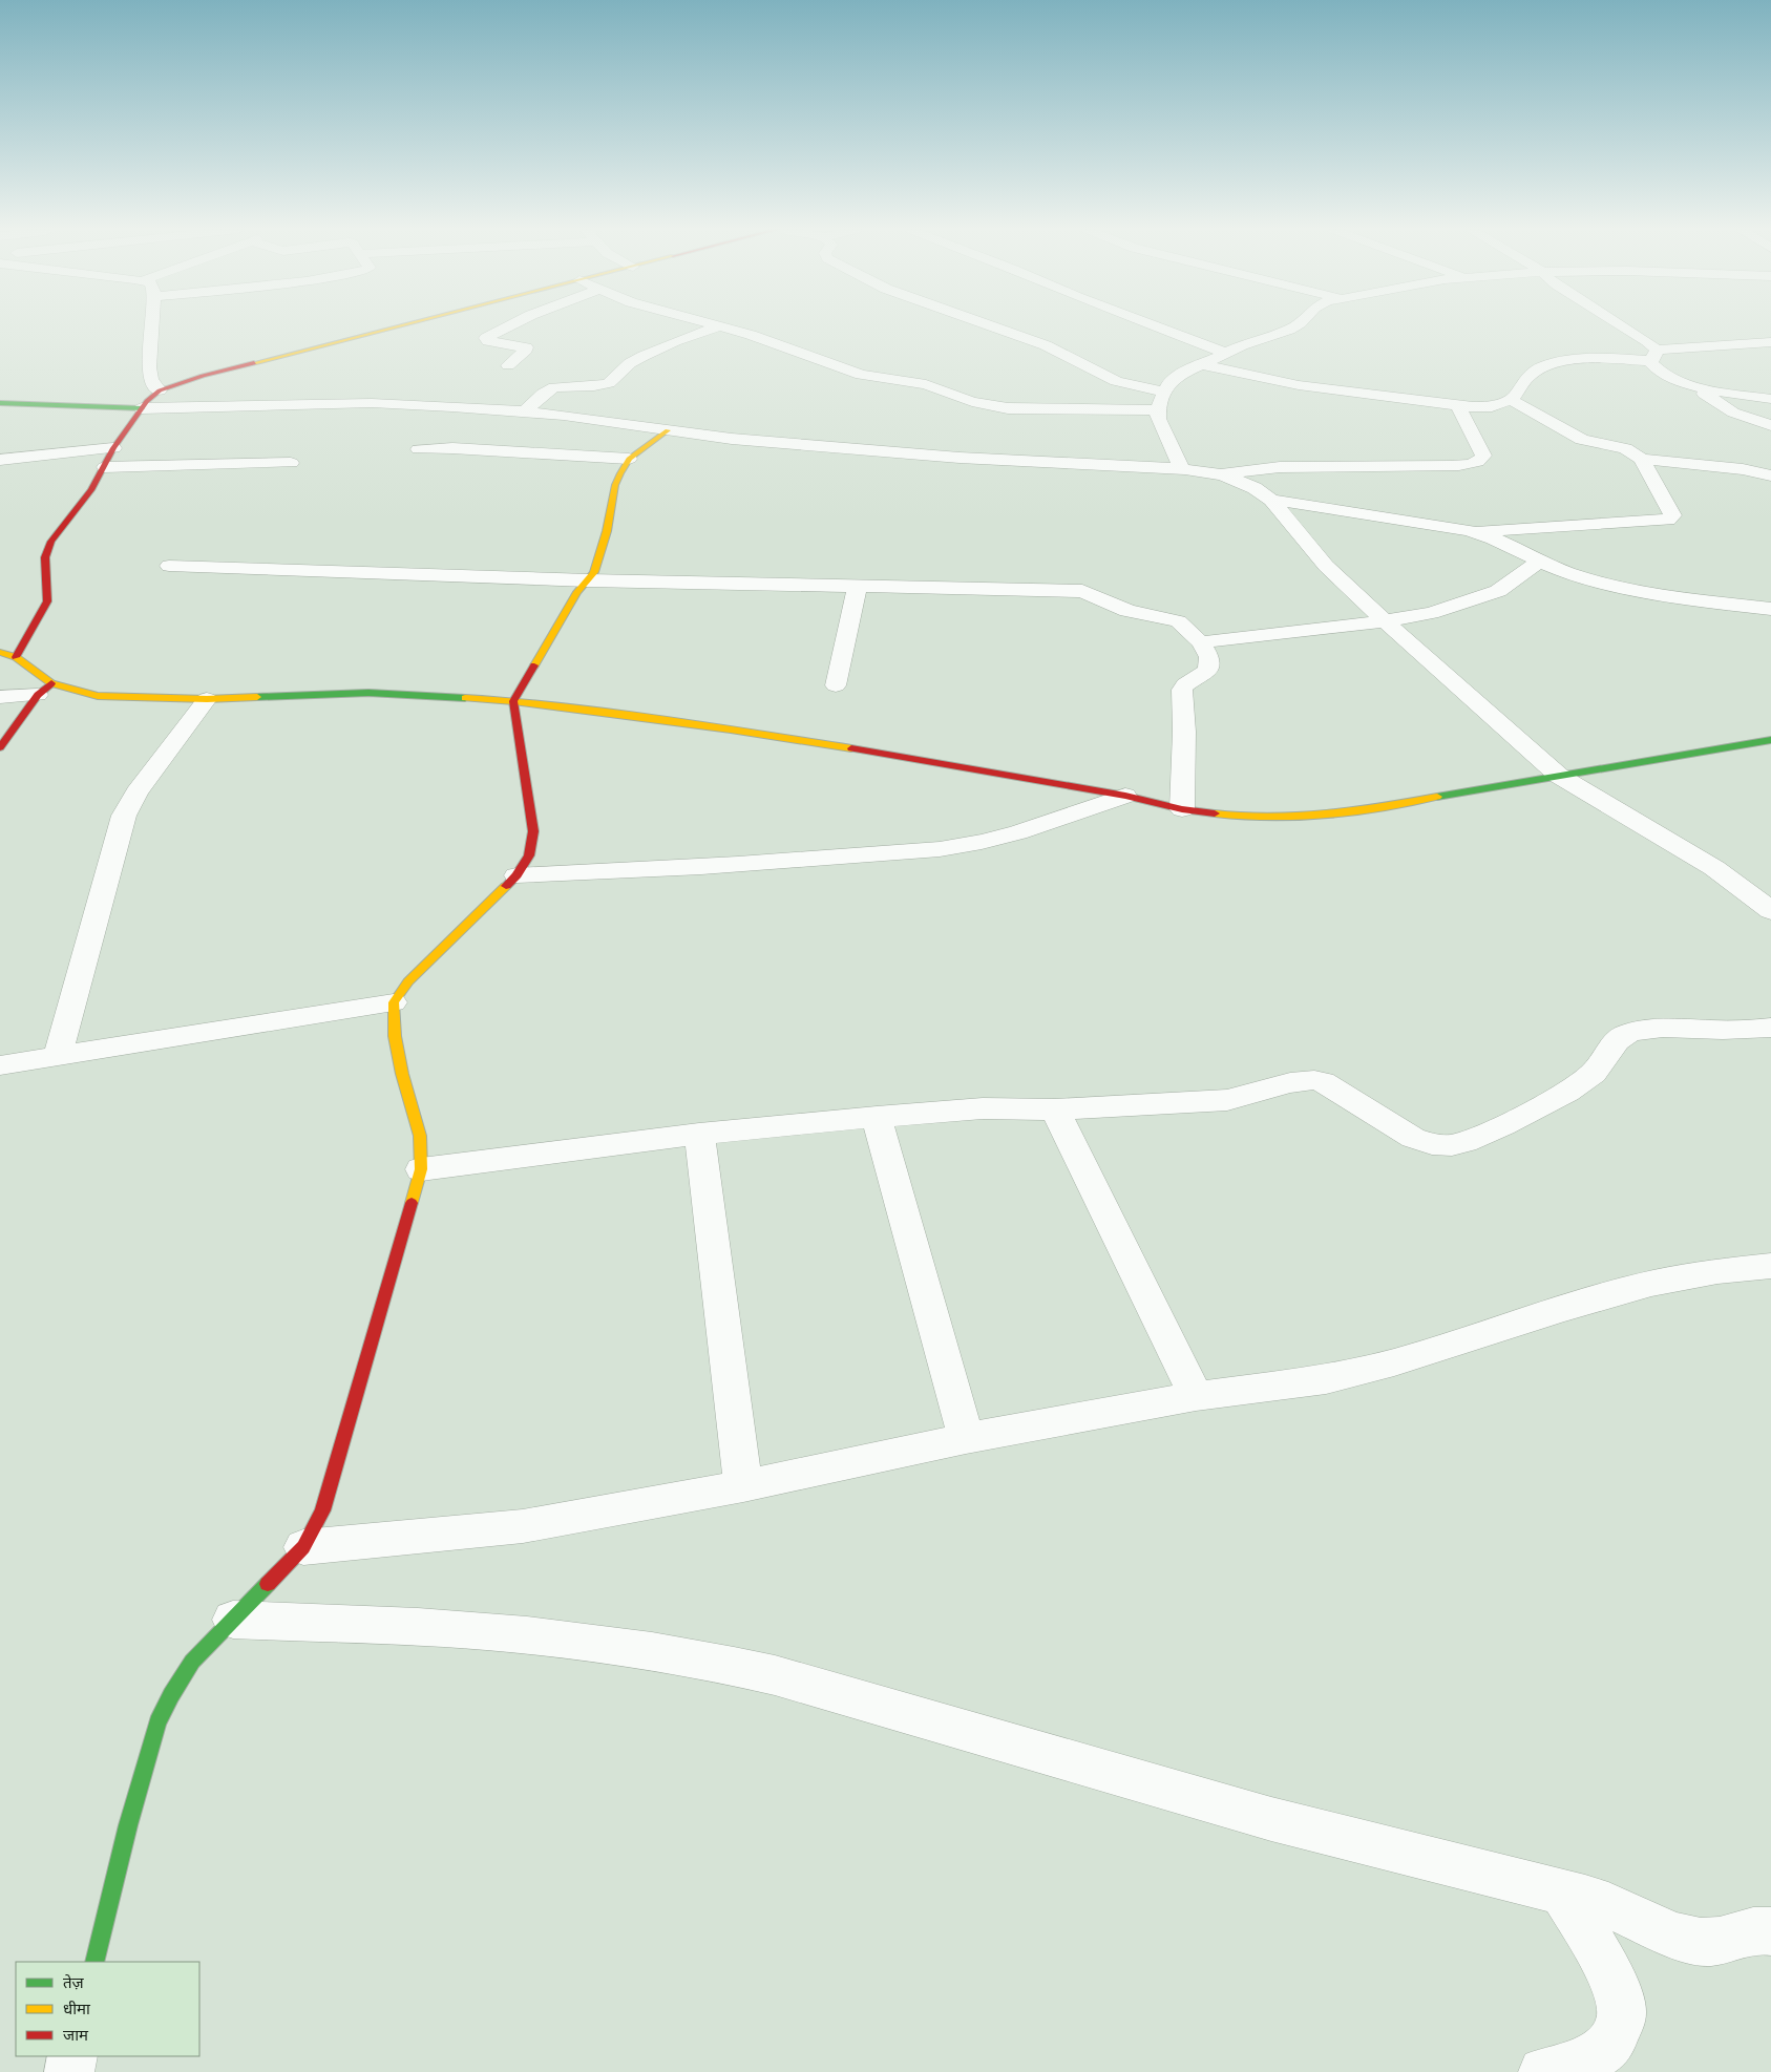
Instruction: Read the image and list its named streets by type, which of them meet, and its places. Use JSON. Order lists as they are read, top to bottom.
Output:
{
  "legend": ["तेज़", "धीमा", "जाम"]
}
